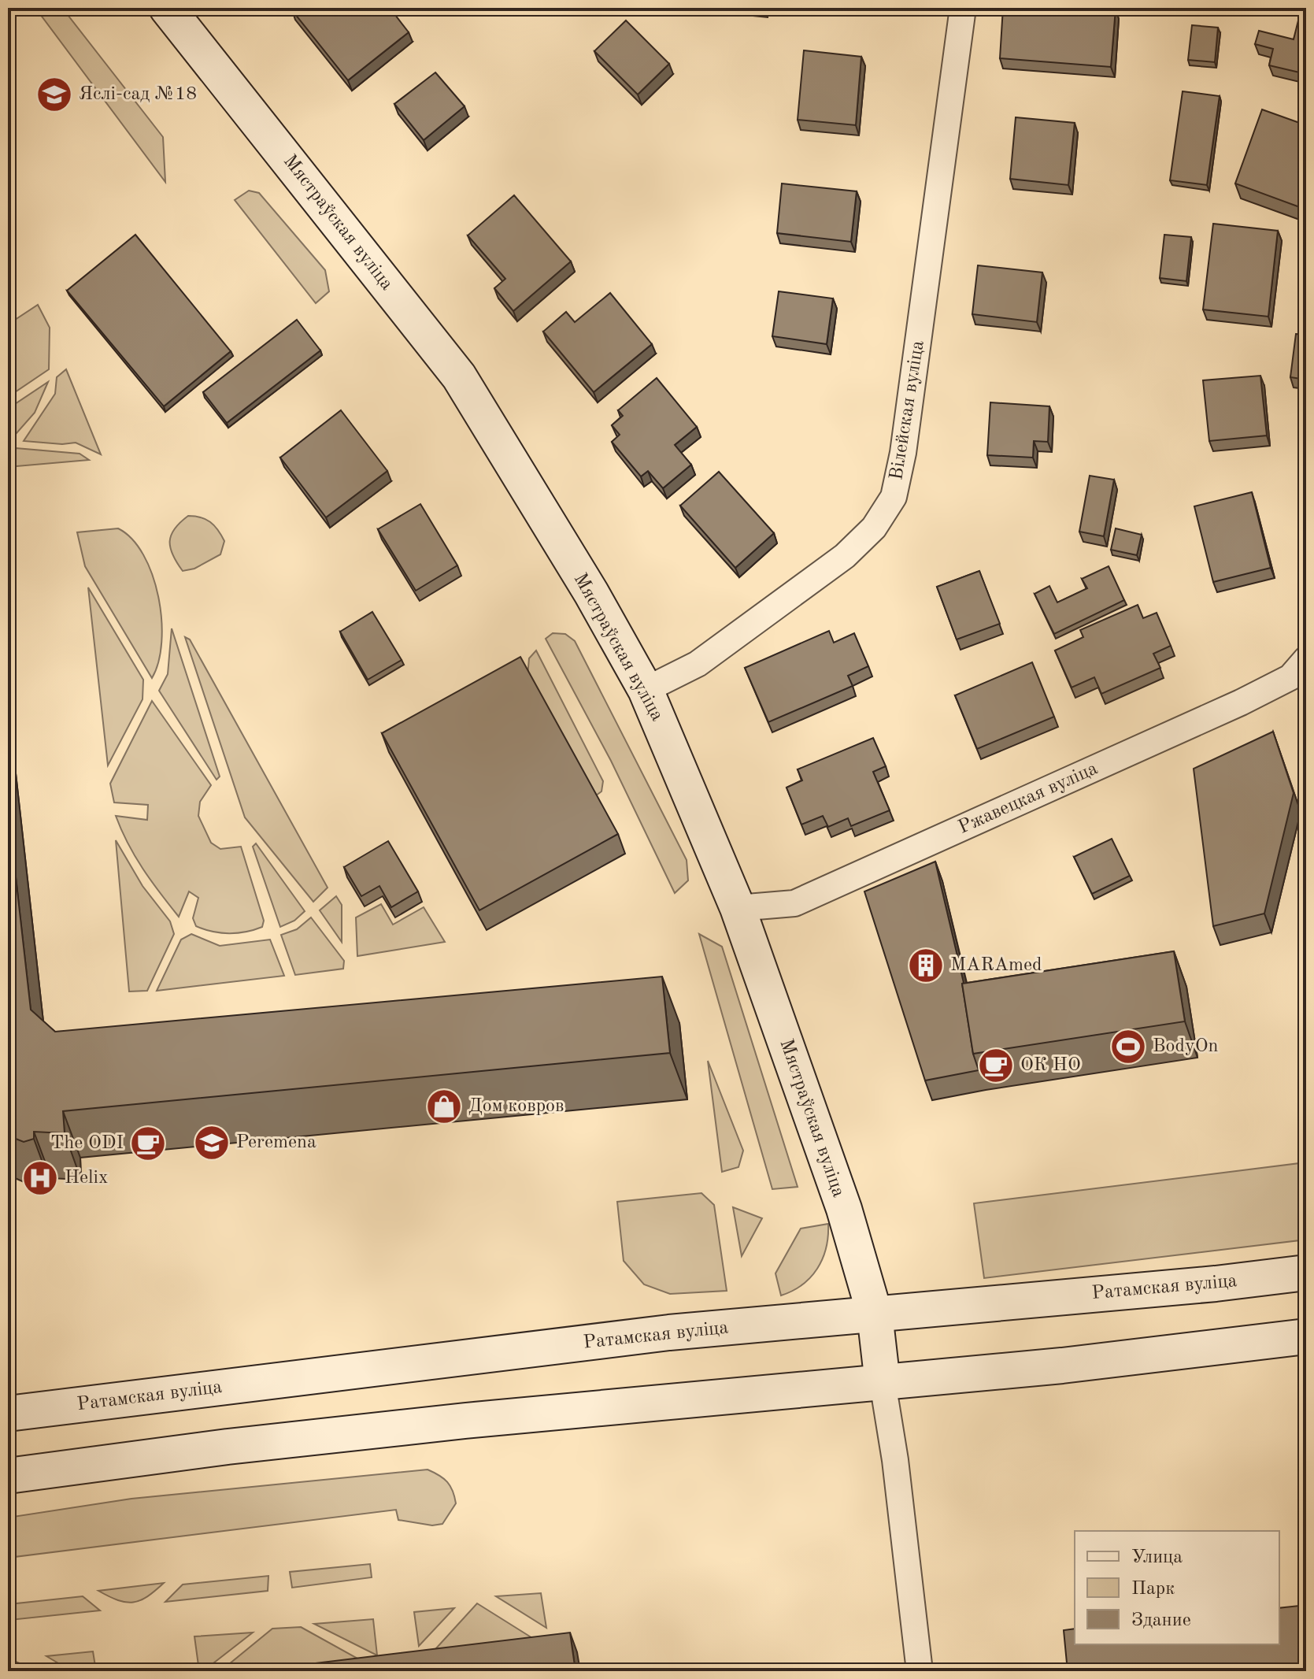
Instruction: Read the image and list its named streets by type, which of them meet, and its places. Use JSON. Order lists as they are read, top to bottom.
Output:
{
  "streets": {
    "main road": ["Мястраўская вуліца", "Ратамская вуліца"],
    "street": ["Вілейская вуліца", "Ржавецкая вуліца"]
  },
  "crossings": [
    ["Мястраўская вуліца", "Вілейская вуліца"],
    ["Мястраўская вуліца", "Ржавецкая вуліца"],
    ["Мястраўская вуліца", "Ратамская вуліца"]
  ],
  "places": {
    "school or university": ["Яслі-сад №18", "Peremena"],
    "building": ["MARAmed"],
    "sports": ["BodyOn"],
    "cafe": ["ОК НО", "The ODI"],
    "shop": ["Дом ковров"],
    "hospital": ["Helix"]
  },
  "legend": ["Улица", "Парк", "Здание"]
}
